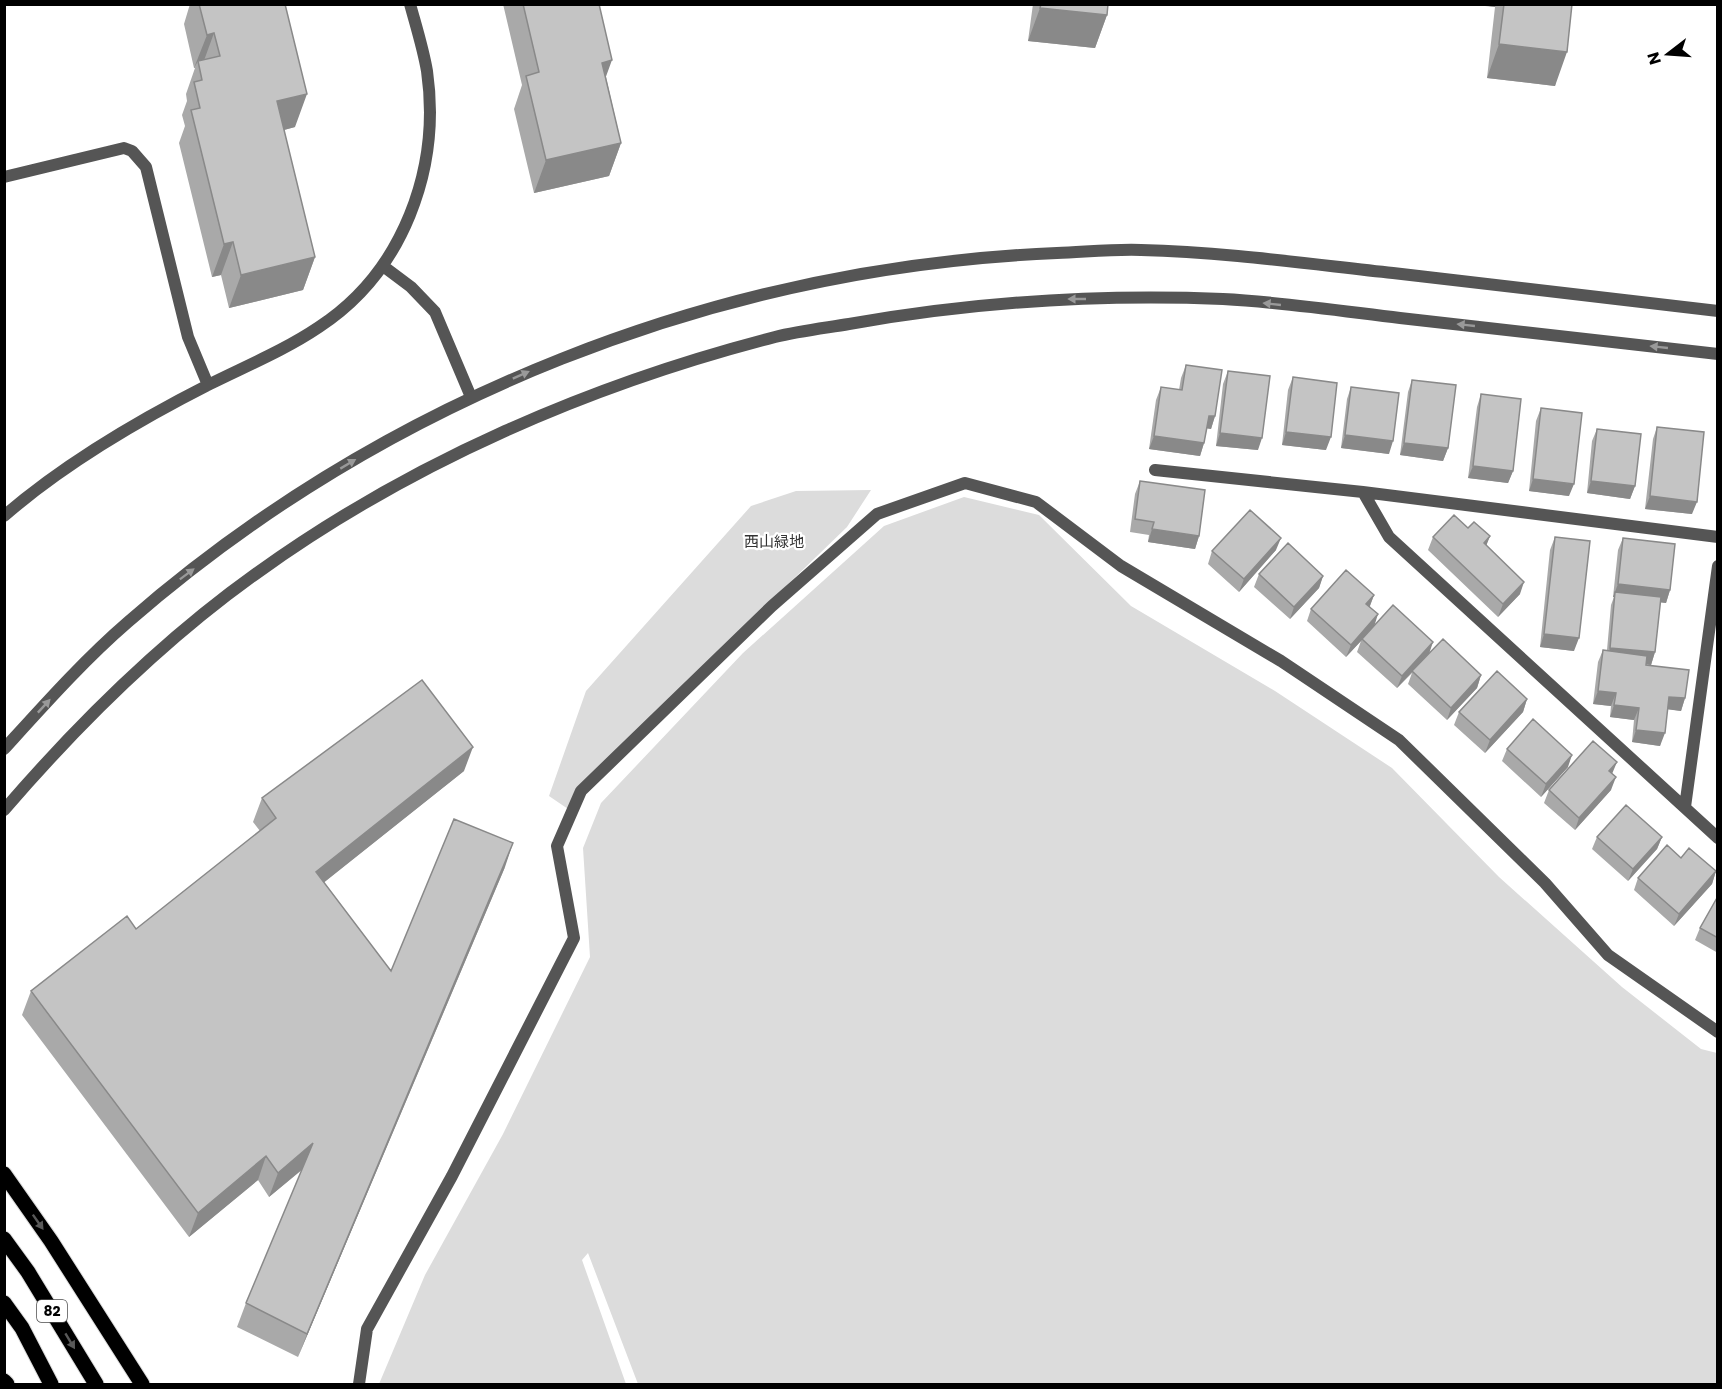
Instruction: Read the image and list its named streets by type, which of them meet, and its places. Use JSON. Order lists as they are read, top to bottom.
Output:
{
  "streets": {
    "main road": ["82"]
  },
  "parks": ["西山緑地"],
  "north": "left"
}
